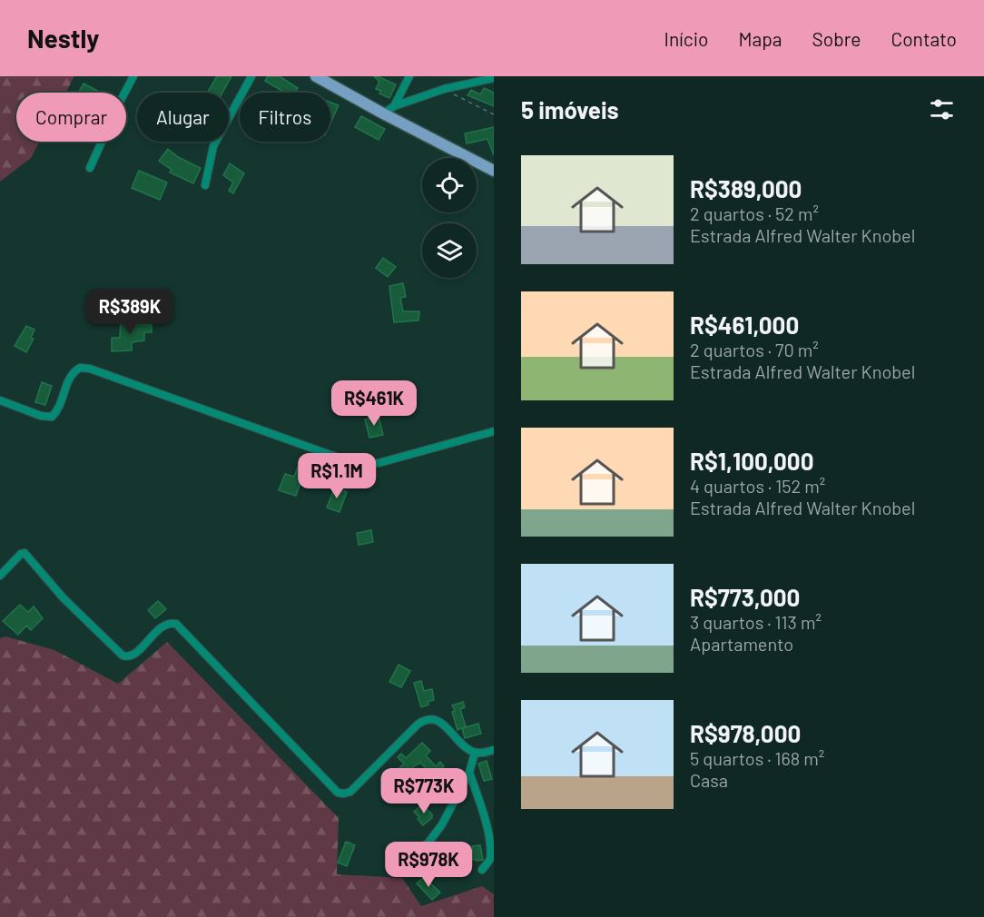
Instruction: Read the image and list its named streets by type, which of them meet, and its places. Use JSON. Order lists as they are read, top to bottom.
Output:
{
  "page": {
    "header": "Nestly",
    "nav": [
      "Início",
      "Mapa",
      "Sobre",
      "Contato"
    ],
    "heading": "5 imóveis",
    "chip": ["Comprar", "Alugar", "Filtros"],
    "list": [
      {
        "name": "R$389,000",
        "note": "2 quartos · 52 m² · Estrada Alfred Walter Knobel"
      },
      {
        "name": "R$461,000",
        "note": "2 quartos · 70 m² · Estrada Alfred Walter Knobel"
      },
      {
        "name": "R$1,100,000",
        "note": "4 quartos · 152 m² · Estrada Alfred Walter Knobel"
      },
      {
        "name": "R$773,000",
        "note": "3 quartos · 113 m² · Apartamento"
      },
      {
        "name": "R$978,000",
        "note": "5 quartos · 168 m² · Casa"
      }
    ],
    "price": [
      "R$389K",
      "R$461K",
      "R$1.1M",
      "R$773K",
      "R$978K"
    ]
  }
}
